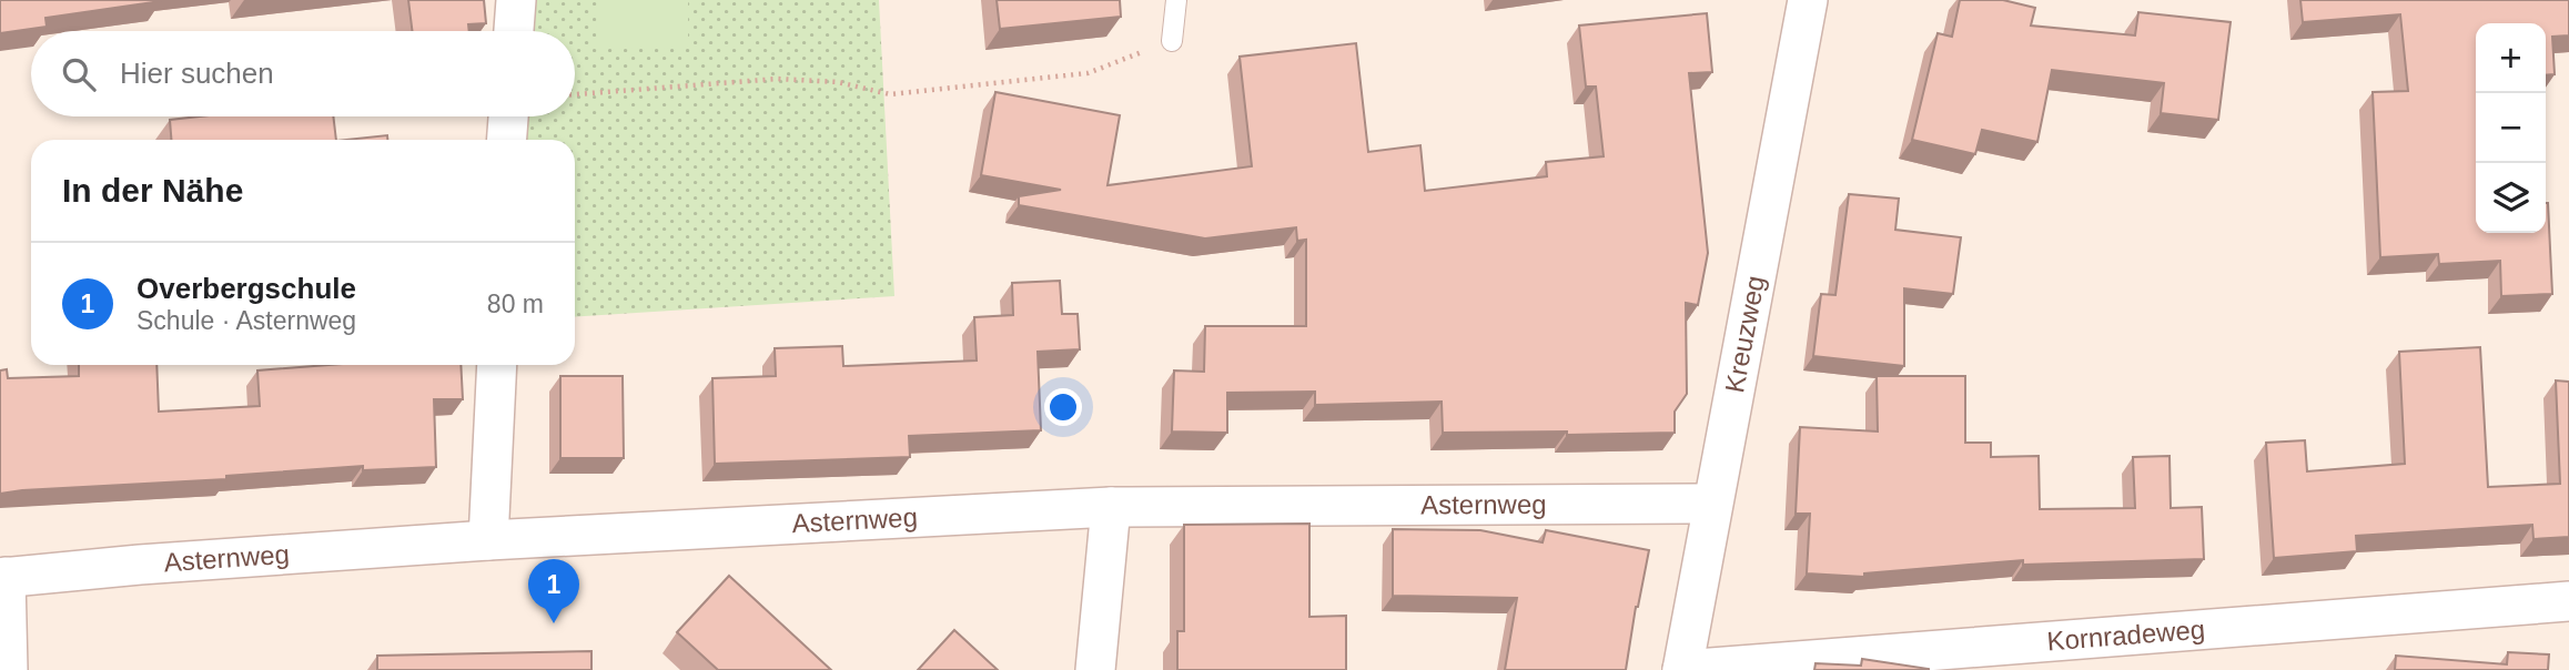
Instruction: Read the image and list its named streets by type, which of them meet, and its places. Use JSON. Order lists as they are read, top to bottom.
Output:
{
  "streets": {
    "street": ["Kreuzweg", "Asternweg", "Kornradeweg"]
  },
  "crossings": [
    ["Kreuzweg", "Asternweg"],
    ["Kreuzweg", "Kornradeweg"]
  ],
  "page": {
    "map_buttons": ["+", "−"],
    "search": "Hier suchen",
    "heading": "In der Nähe",
    "list": [
      {
        "mark": "1",
        "name": "Overbergschule",
        "note": "Schule · Asternweg",
        "value": "80 m"
      }
    ],
    "pins": "1"
  }
}
